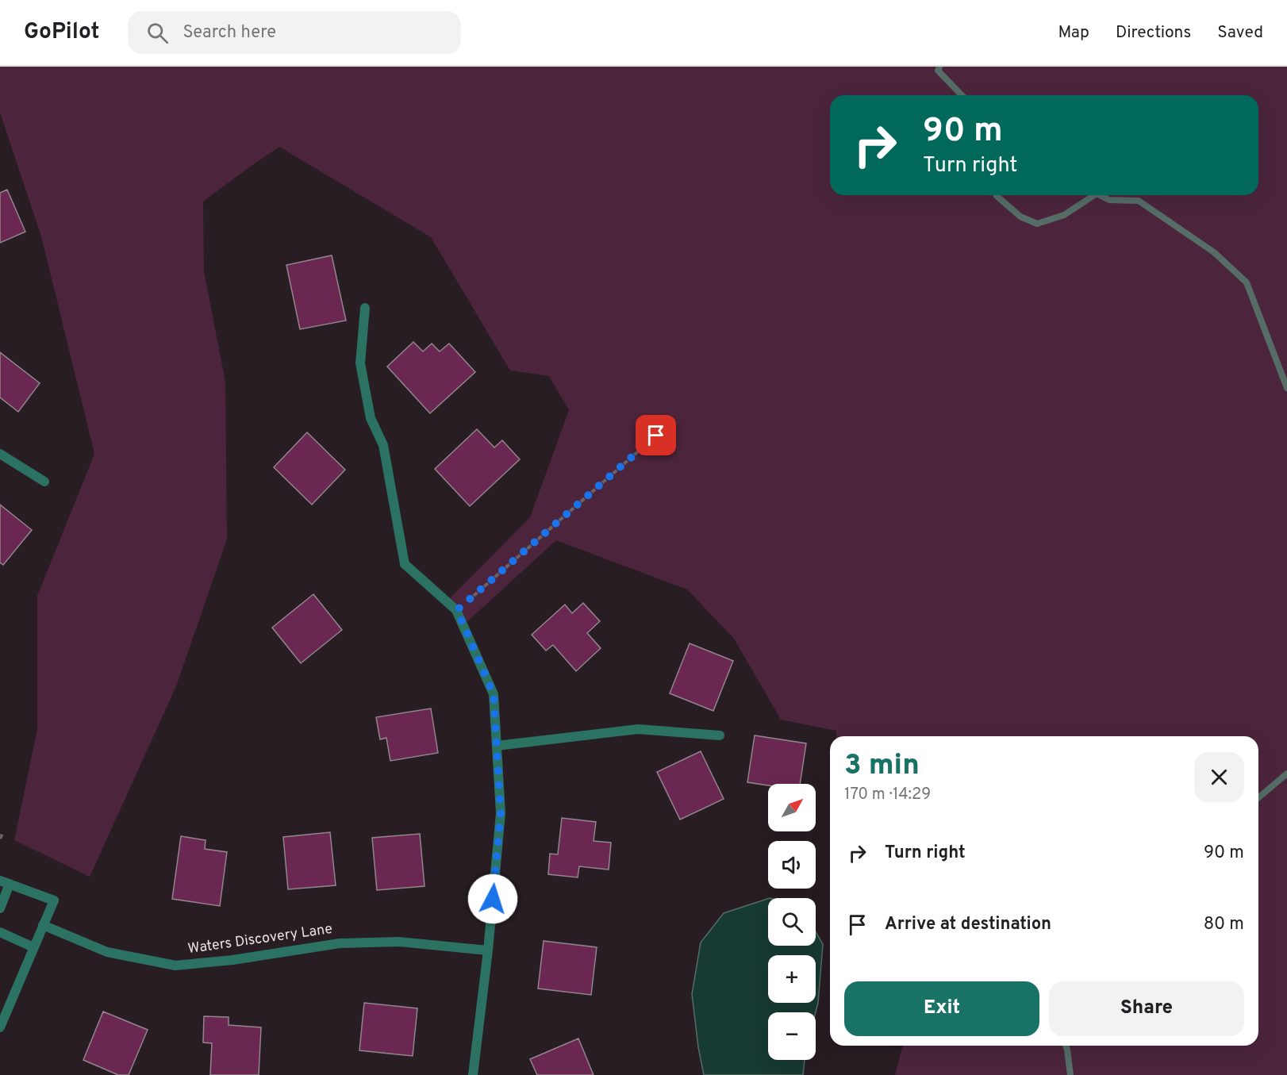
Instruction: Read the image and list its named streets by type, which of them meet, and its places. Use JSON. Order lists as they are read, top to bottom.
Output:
{
  "streets": {
    "street": ["Waters Discovery Lane"]
  },
  "north": "top right",
  "page": {
    "header": "GoPilot",
    "search": "Search here",
    "nav": ["Map", "Directions", "Saved"],
    "turn": ["90 m", "Turn right"],
    "heading": ["3 min", "170 m · 14:29"],
    "map_buttons": ["+", "−"],
    "list": [
      {
        "name": "Turn right",
        "value": "90 m"
      },
      {
        "name": "Arrive at destination",
        "value": "80 m"
      }
    ],
    "buttons": ["Exit", "Share"]
  }
}
